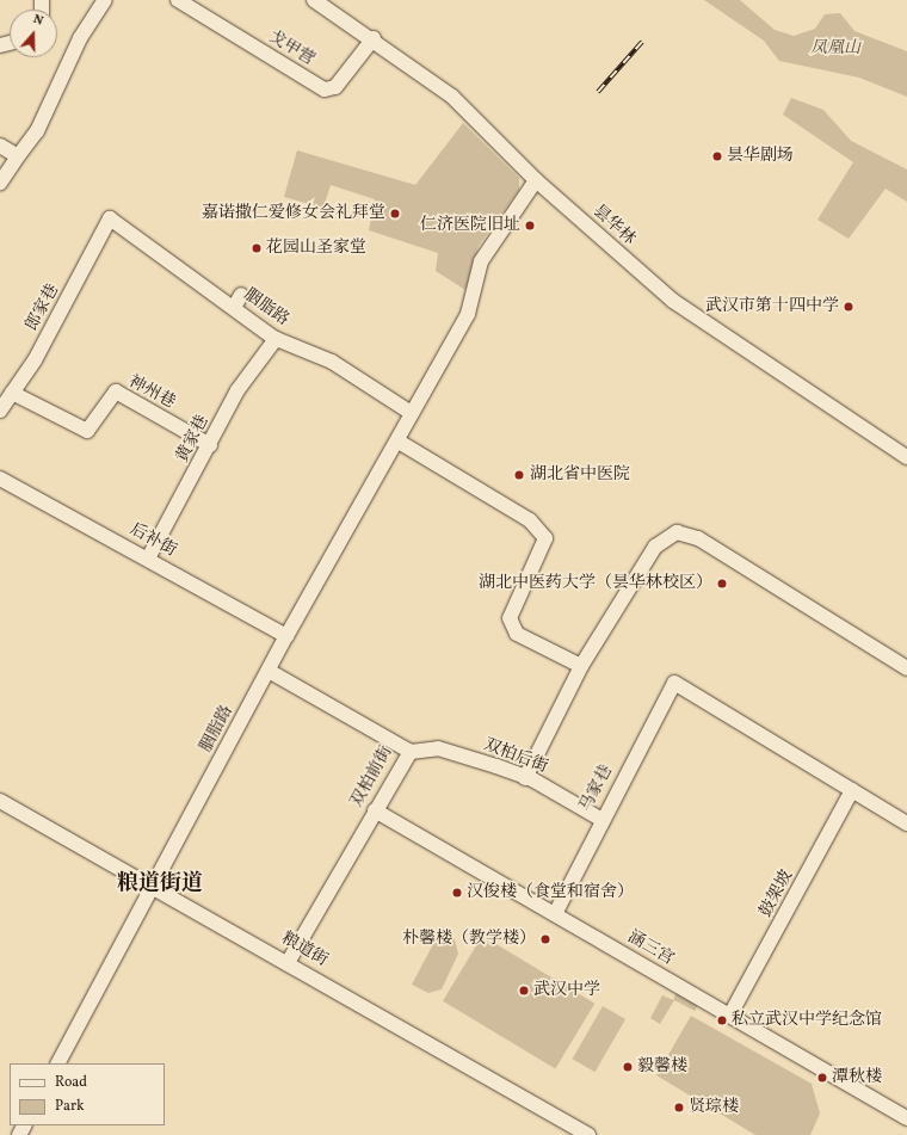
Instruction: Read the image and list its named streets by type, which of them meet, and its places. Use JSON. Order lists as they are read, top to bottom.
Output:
{
  "streets": {
    "street": [
      "戈甲营",
      "昙华林",
      "郎家巷",
      "胭脂路",
      "神州巷",
      "黄家巷",
      "后补街",
      "双柏后街",
      "双柏前街",
      "马家巷",
      "鼓架坡",
      "涵三宫",
      "粮道街"
    ]
  },
  "crossings": [
    ["戈甲营", "昙华林"],
    ["昙华林", "胭脂路"],
    ["郎家巷", "胭脂路"],
    ["郎家巷", "神州巷"],
    ["胭脂路", "黄家巷"],
    ["胭脂路", "后补街"],
    ["胭脂路", "双柏前街"],
    ["胭脂路", "粮道街"],
    ["神州巷", "黄家巷"],
    ["黄家巷", "后补街"],
    ["双柏后街", "双柏前街"],
    ["双柏后街", "马家巷"],
    ["双柏前街", "涵三宫"],
    ["双柏前街", "粮道街"],
    ["马家巷", "鼓架坡"],
    ["马家巷", "涵三宫"],
    ["鼓架坡", "涵三宫"]
  ],
  "districts": ["粮道街道"],
  "parks": ["凤凰山"],
  "places": [
    "昙华剧场",
    "嘉诺撒仁爱修女会礼拜堂",
    "仁济医院旧址",
    "花园山圣家堂",
    "武汉市第十四中学",
    "湖北省中医院",
    "湖北中医药大学（昙华林校区）",
    "汉俊楼（食堂和宿舍）",
    "朴馨楼（教学楼）",
    "武汉中学",
    "私立武汉中学纪念馆",
    "毅馨楼",
    "潭秋楼",
    "贤琮楼"
  ],
  "legend": ["Road", "Park"],
  "north": "top"
}
